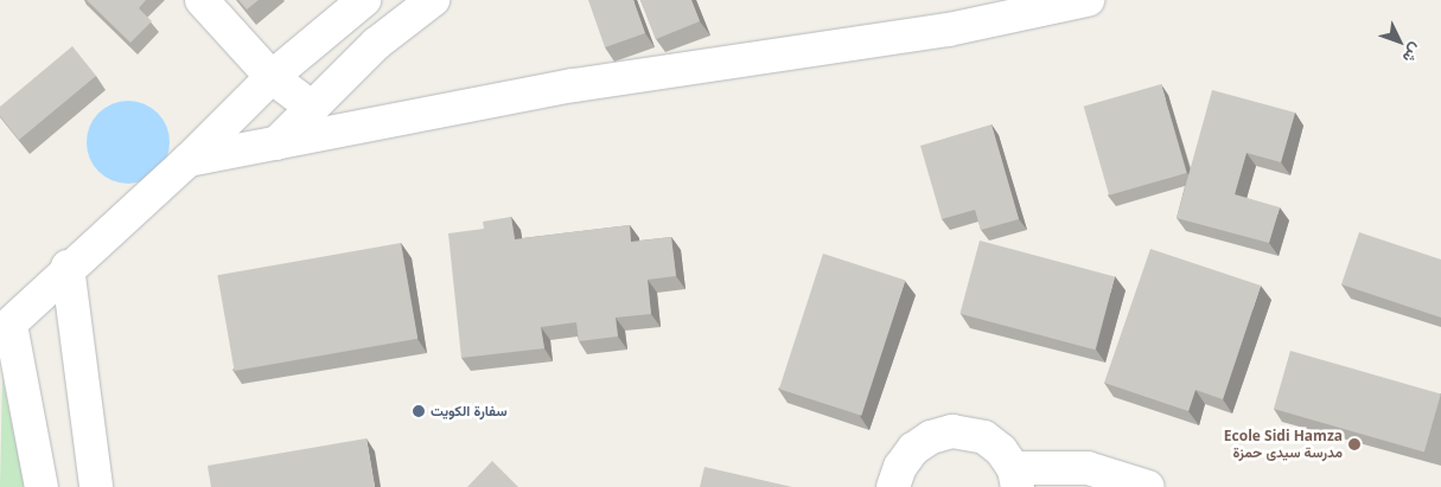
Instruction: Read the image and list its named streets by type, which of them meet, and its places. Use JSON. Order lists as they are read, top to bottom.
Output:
{
  "places": ["سفارة الكويت", "Ecole Sidi Hamza مدرسة سيدى حمزة"],
  "north": "bottom right"
}
